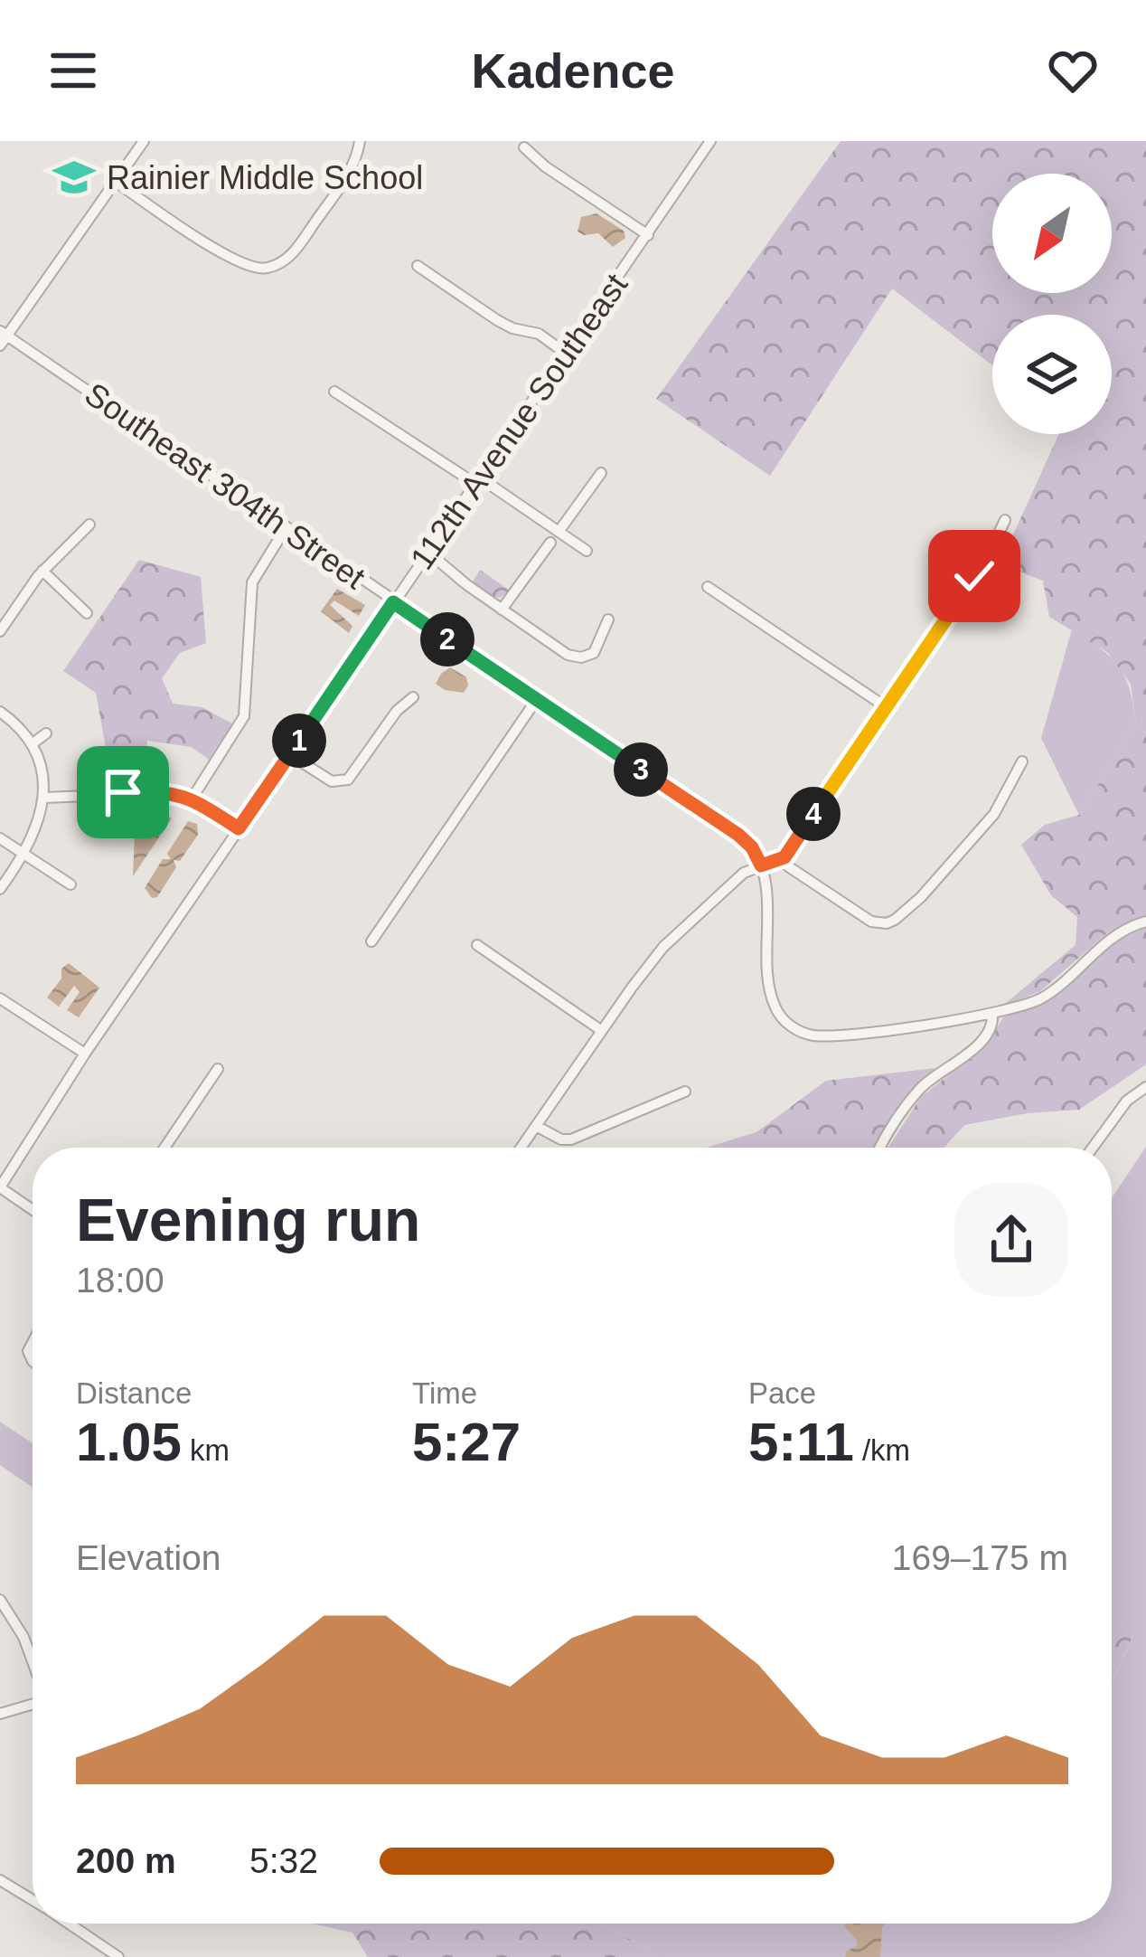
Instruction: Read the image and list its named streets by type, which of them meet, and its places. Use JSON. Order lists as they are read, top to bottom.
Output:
{
  "streets": {
    "street": ["112th Avenue Southeast", "Southeast 304th Street"]
  },
  "crossings": [
    ["112th Avenue Southeast", "Southeast 304th Street"]
  ],
  "places": {
    "school or university": ["Rainier Middle School"]
  },
  "north": "bottom left",
  "page": {
    "header": "Kadence",
    "pins": [
      "2",
      "1",
      "3",
      "4"
    ],
    "heading": ["Evening run", "18:00"],
    "stats": [
      ["Distance", "1.05 km"],
      ["Time", "5:27"],
      ["Pace", "5:11 /km"]
    ],
    "chart": ["Elevation", "169–175 m"],
    "list": [
      {
        "name": "200 m",
        "note": "5:32"
      }
    ]
  }
}
